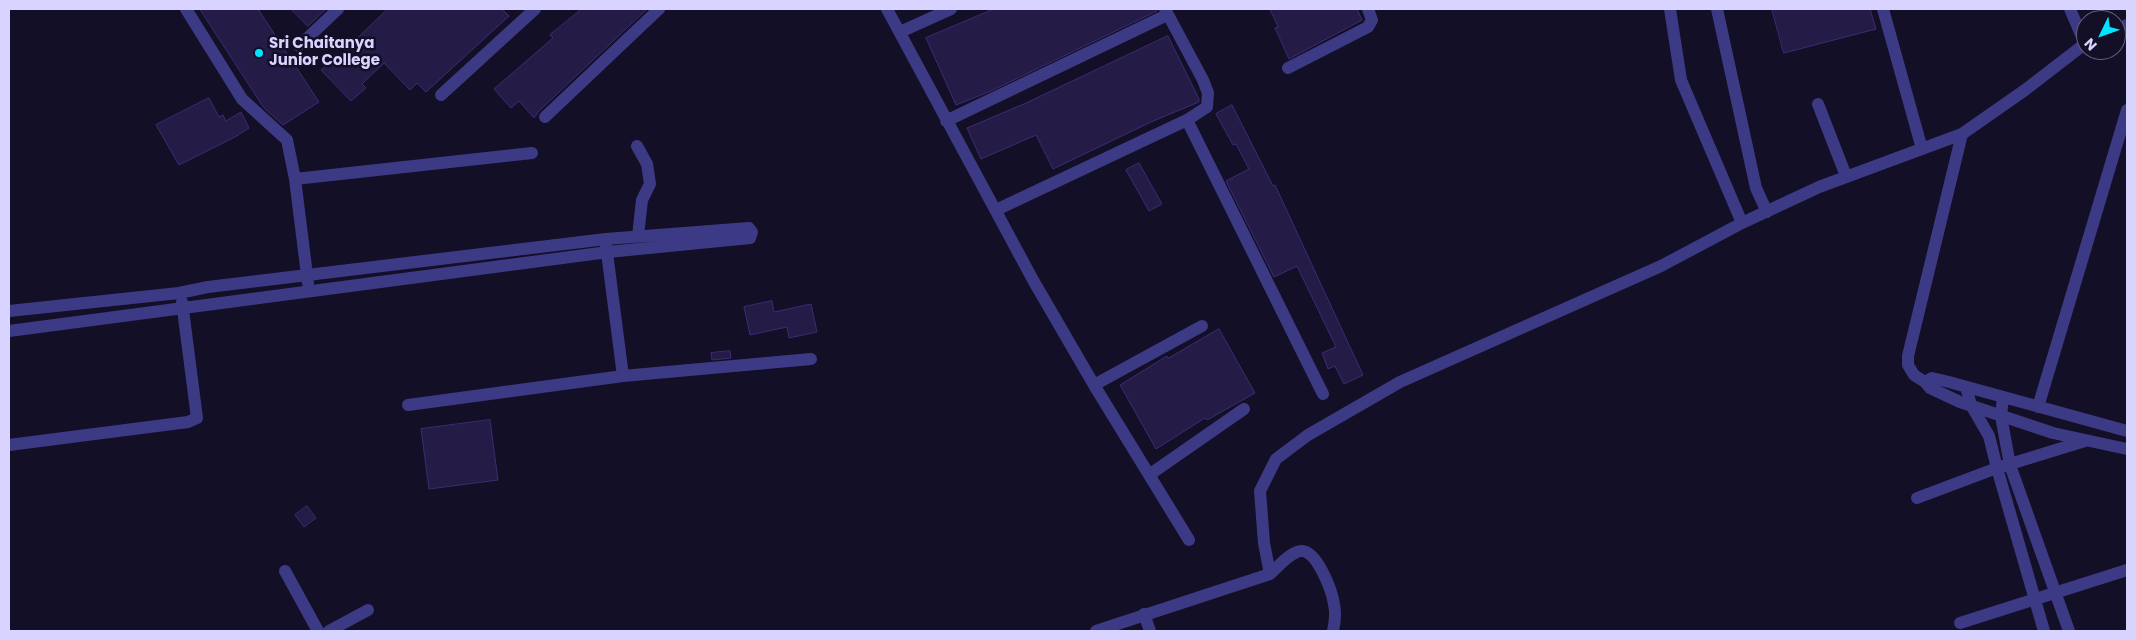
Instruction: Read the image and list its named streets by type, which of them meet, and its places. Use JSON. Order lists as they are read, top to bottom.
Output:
{
  "places": ["Sri Chaitanya Junior College"],
  "north": "bottom left"
}
